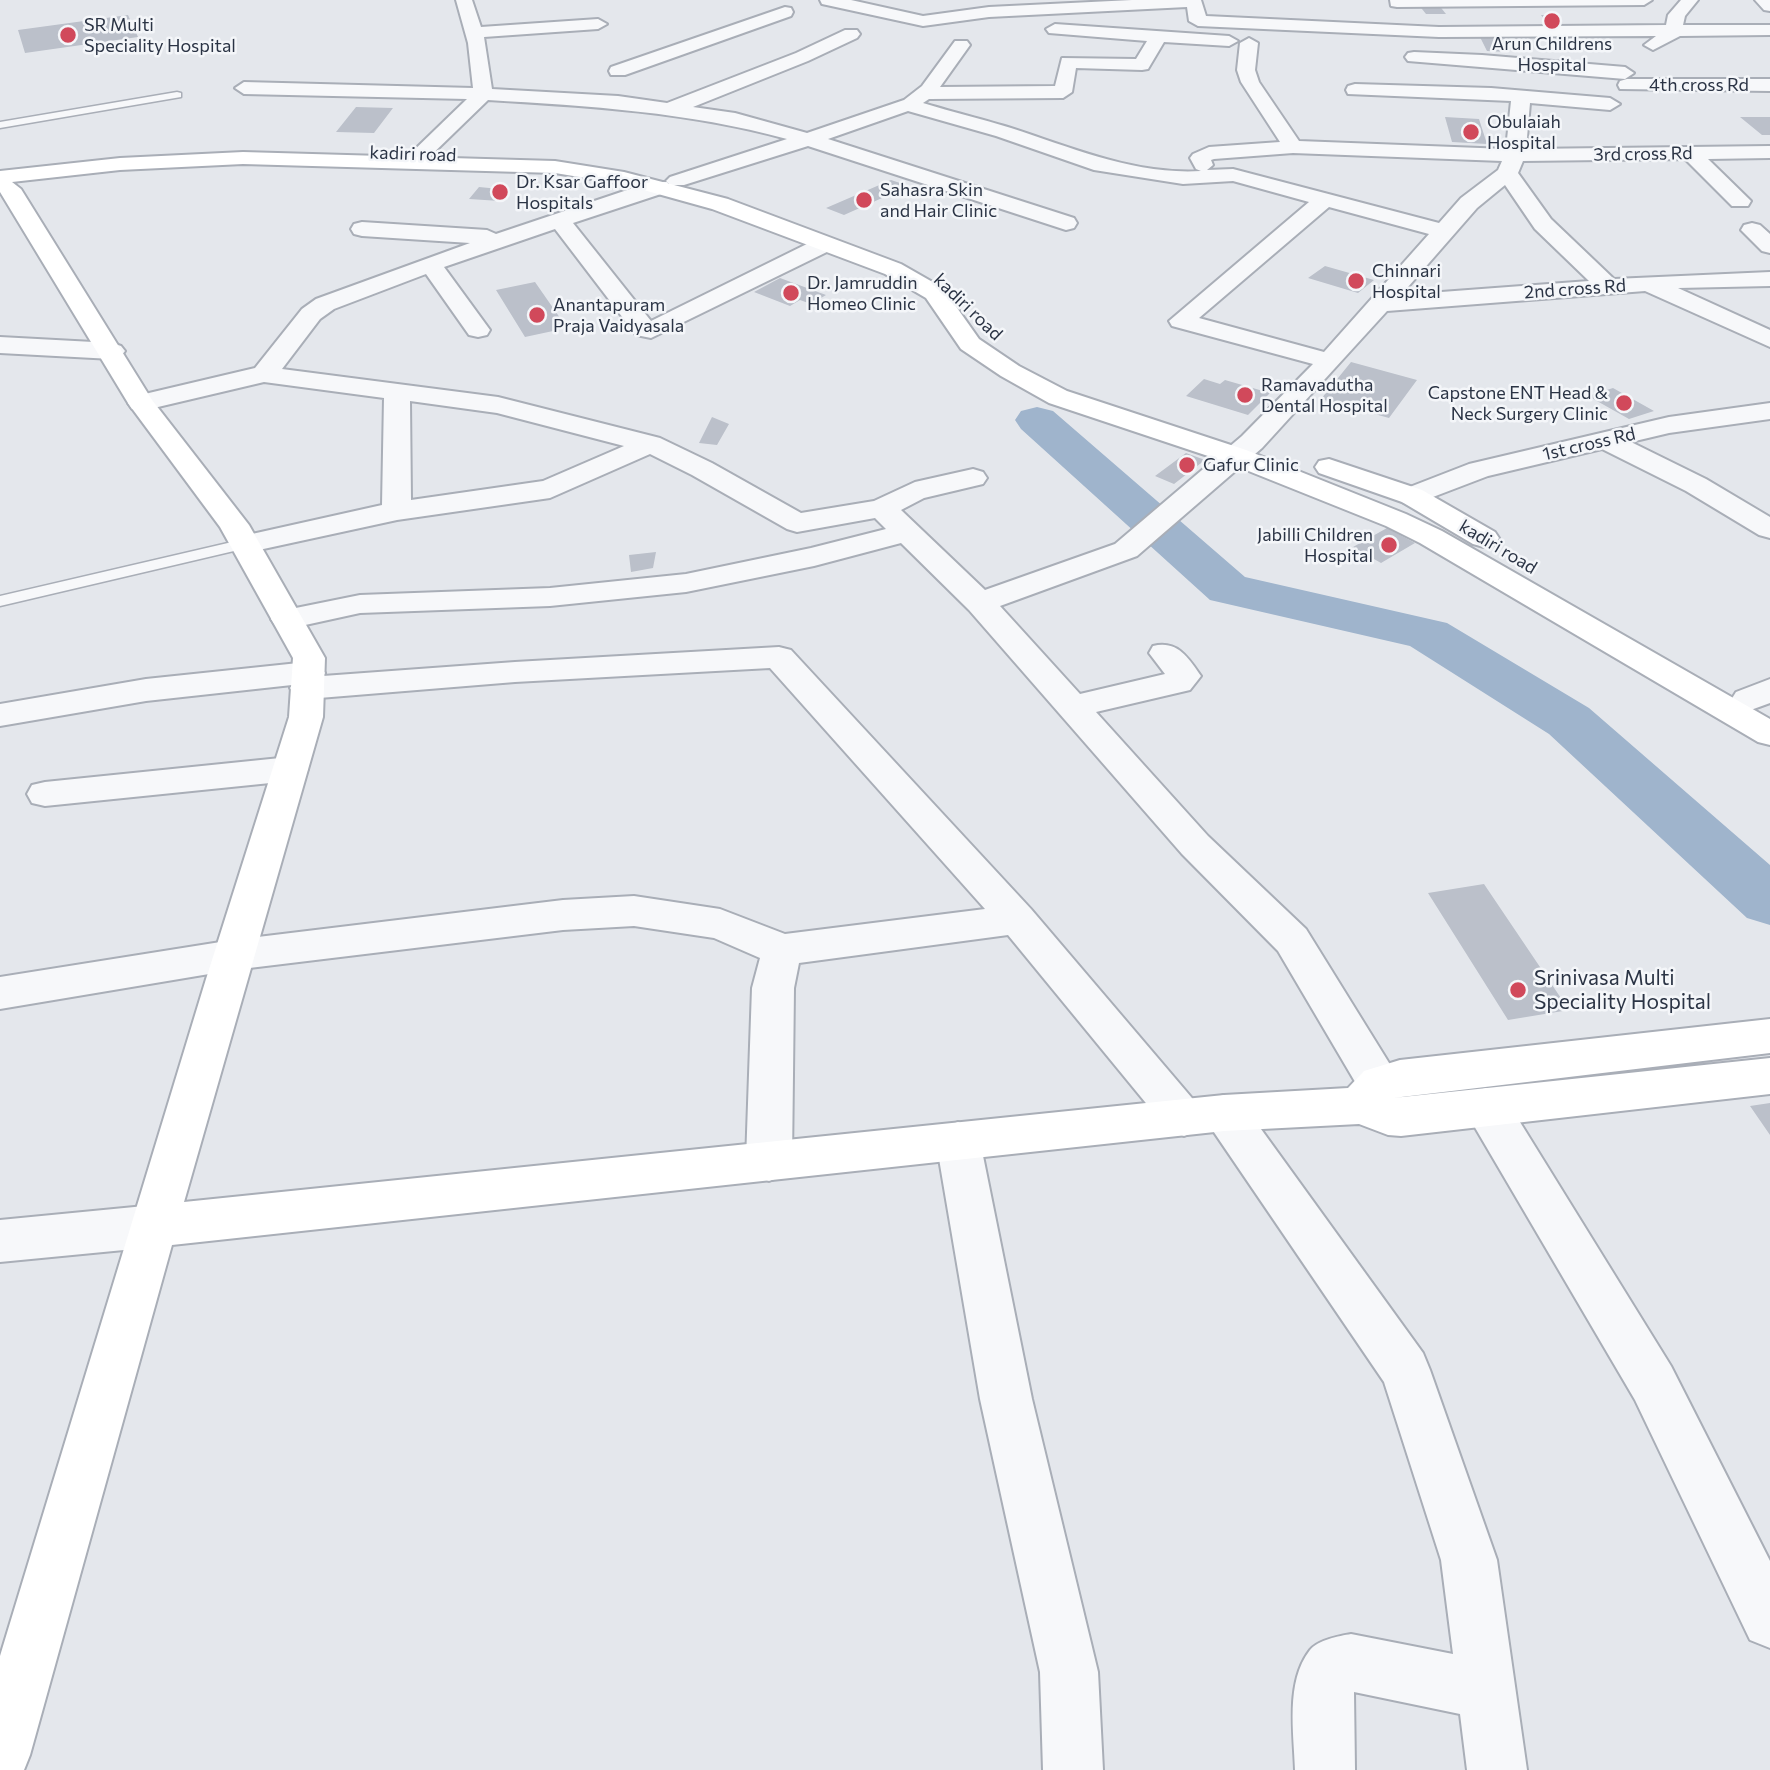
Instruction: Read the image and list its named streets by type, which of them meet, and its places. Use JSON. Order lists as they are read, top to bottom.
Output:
{
  "streets": {
    "main road": ["kadiri road"],
    "street": [
      "4th cross Rd",
      "3rd cross Rd",
      "2nd cross Rd",
      "1st cross Rd"
    ]
  },
  "crossings": [
    ["kadiri road", "1st cross Rd"]
  ],
  "places": [
    "Arun Childrens Hospital",
    "SR Multi Speciality Hospital",
    "Obulaiah Hospital",
    "Dr. Ksar Gaffoor Hospitals",
    "Sahasra Skin and Hair Clinic",
    "Chinnari Hospital",
    "Dr. Jamruddin Homeo Clinic",
    "Anantapuram Praja Vaidyasala",
    "Ramavadutha Dental Hospital",
    "Capstone ENT Head & Neck Surgery Clinic",
    "Gafur Clinic",
    "Jabilli Children Hospital",
    "Srinivasa Multi Speciality Hospital"
  ]
}
